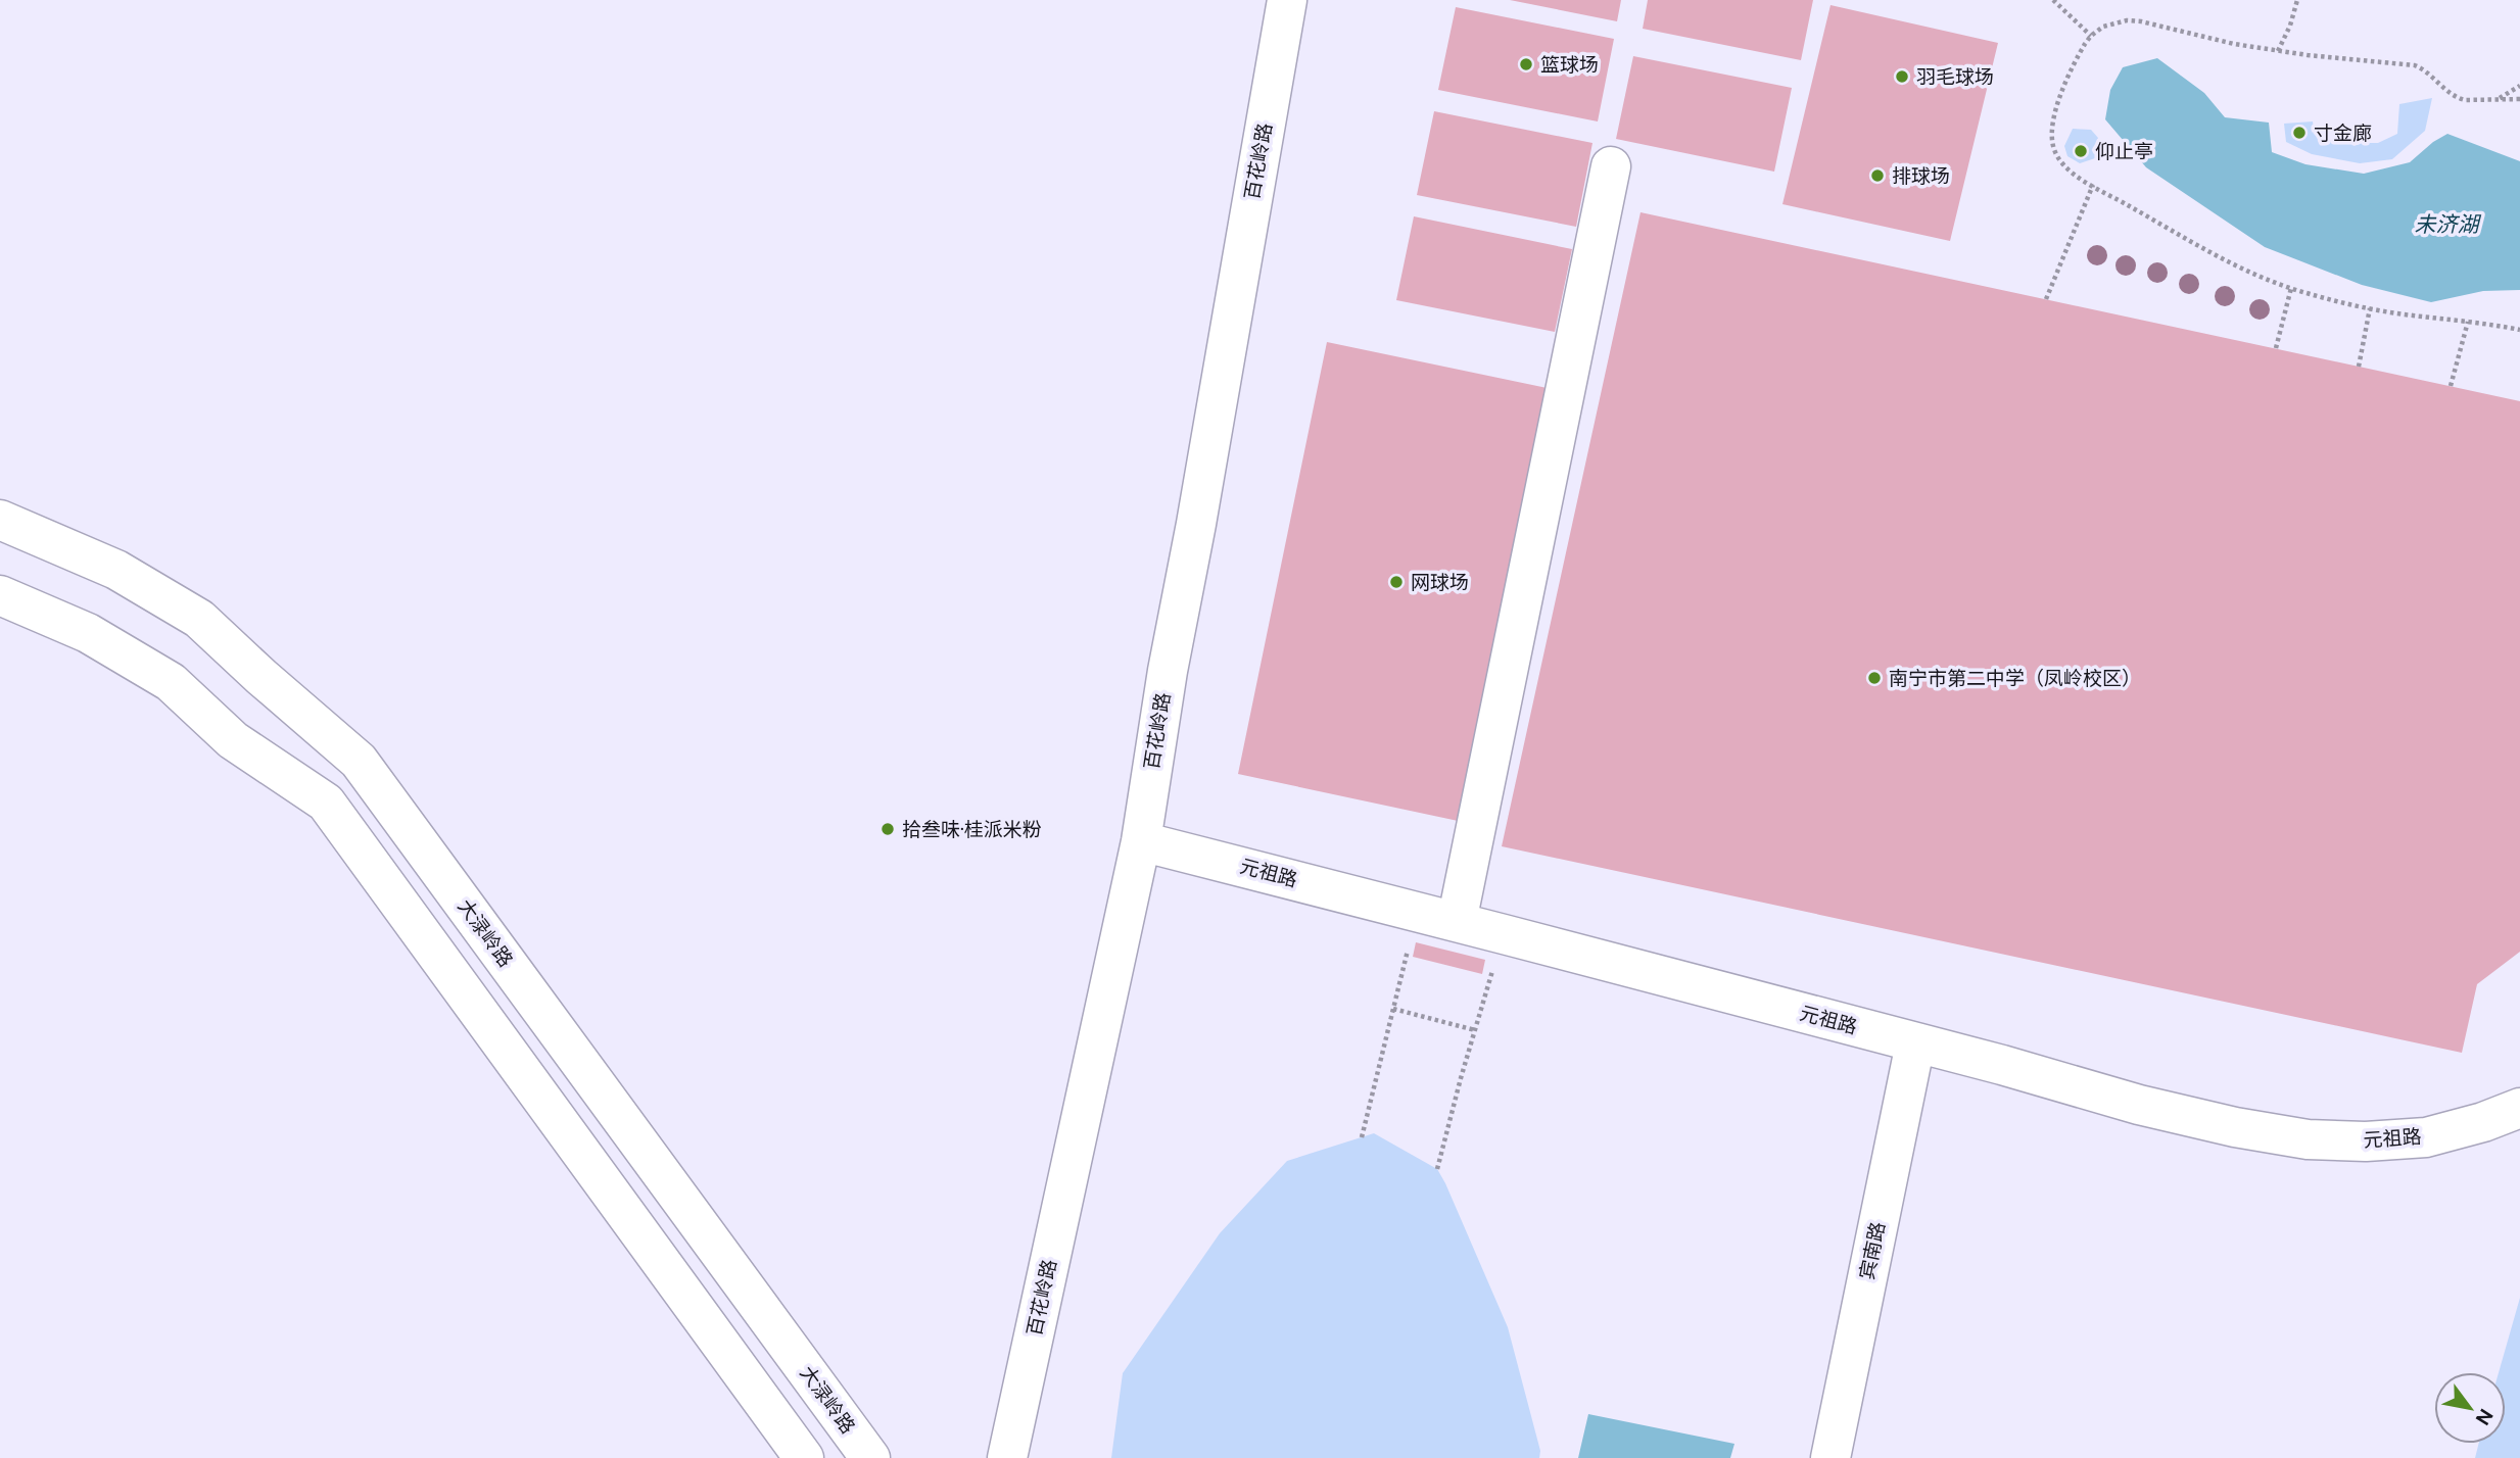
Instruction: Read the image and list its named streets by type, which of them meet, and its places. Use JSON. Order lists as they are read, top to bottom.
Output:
{
  "streets": {
    "street": [
      "百花岭路",
      "元祖路",
      "大渌岭路",
      "宾南路"
    ]
  },
  "crossings": [
    ["百花岭路", "元祖路"],
    ["元祖路", "宾南路"]
  ],
  "water": ["未济湖"],
  "places": [
    "篮球场",
    "羽毛球场",
    "寸金廊",
    "仰止亭",
    "排球场",
    "网球场",
    "南宁市第二中学（凤岭校区）",
    "拾叁味·桂派米粉"
  ],
  "north": "bottom right"
}
